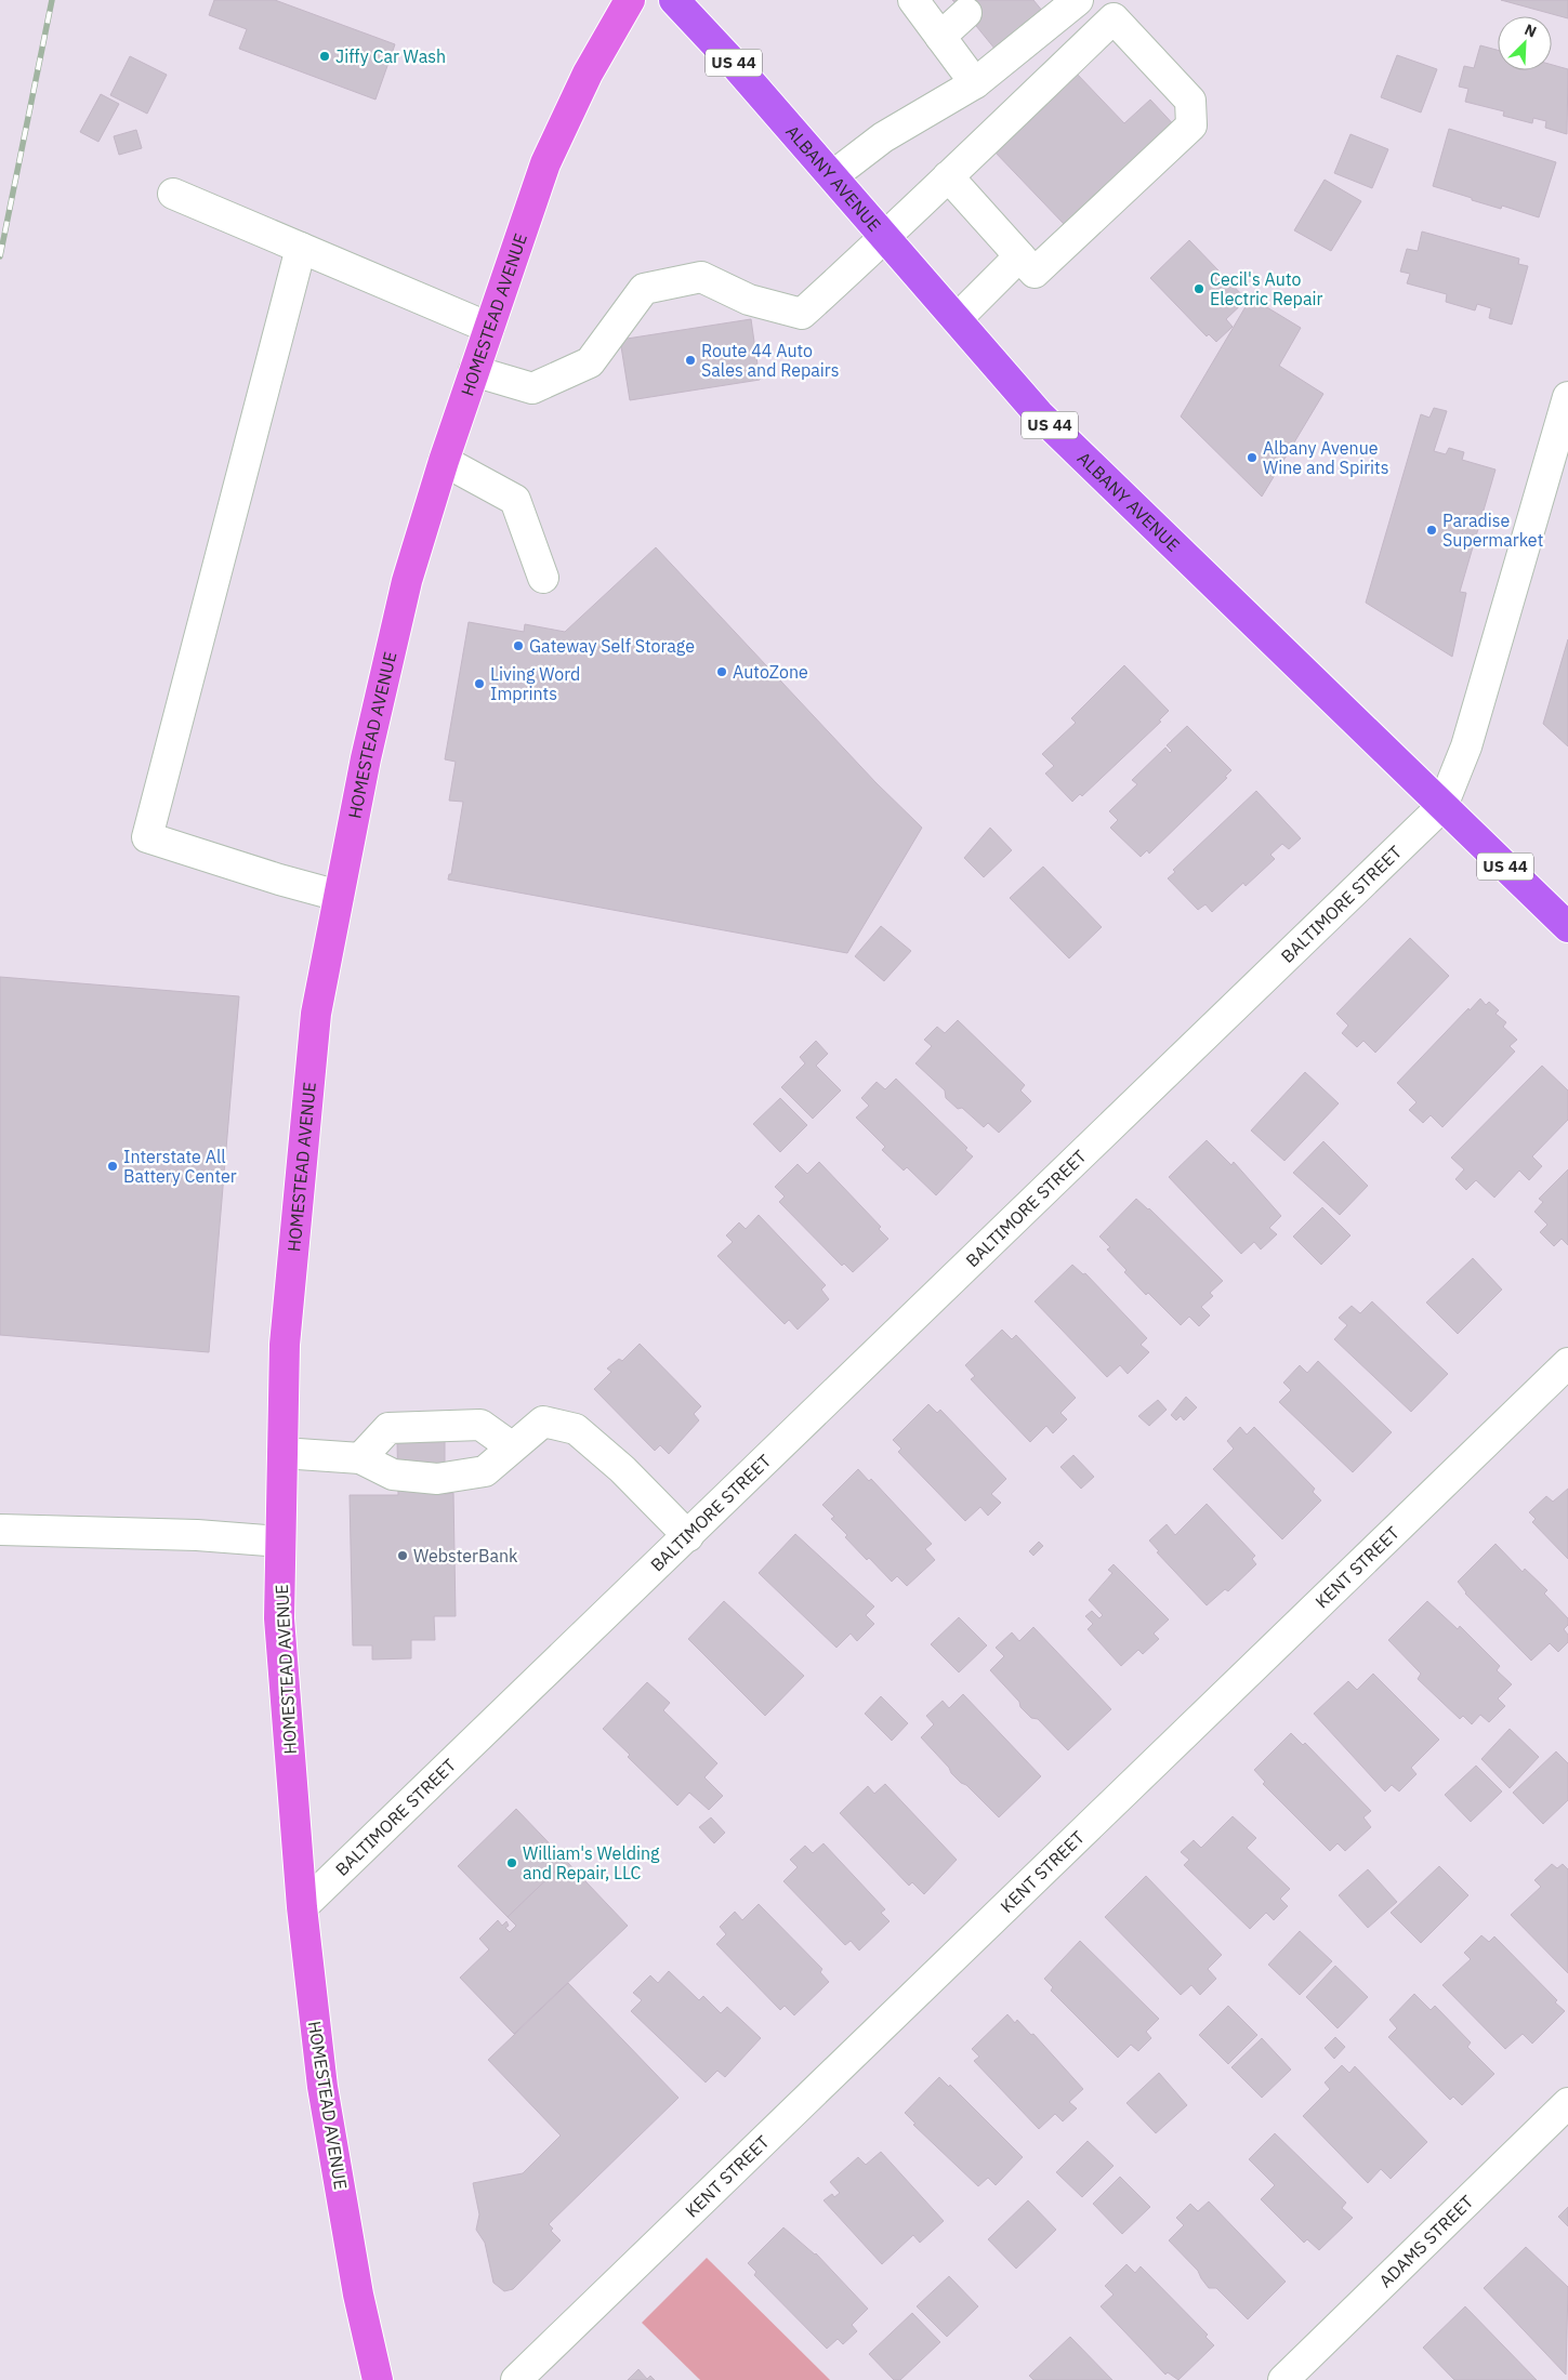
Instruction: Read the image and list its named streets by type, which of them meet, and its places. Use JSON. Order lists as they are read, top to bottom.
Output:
{
  "streets": {
    "highway": ["US 44", "ALBANY AVENUE"],
    "main road": ["HOMESTEAD AVENUE"],
    "street": ["BALTIMORE STREET", "KENT STREET", "ADAMS STREET"]
  },
  "crossings": [
    ["ALBANY AVENUE", "BALTIMORE STREET"],
    ["HOMESTEAD AVENUE", "BALTIMORE STREET"]
  ],
  "places": [
    "Jiffy Car Wash",
    "Cecil's Auto Electric Repair",
    "Route 44 Auto Sales and Repairs",
    "Albany Avenue Wine and Spirits",
    "Paradise Supermarket",
    "Gateway Self Storage",
    "AutoZone",
    "Living Word Imprints",
    "Interstate All Battery Center",
    "WebsterBank",
    "William's Welding and Repair, LLC"
  ],
  "north": "top right"
}
